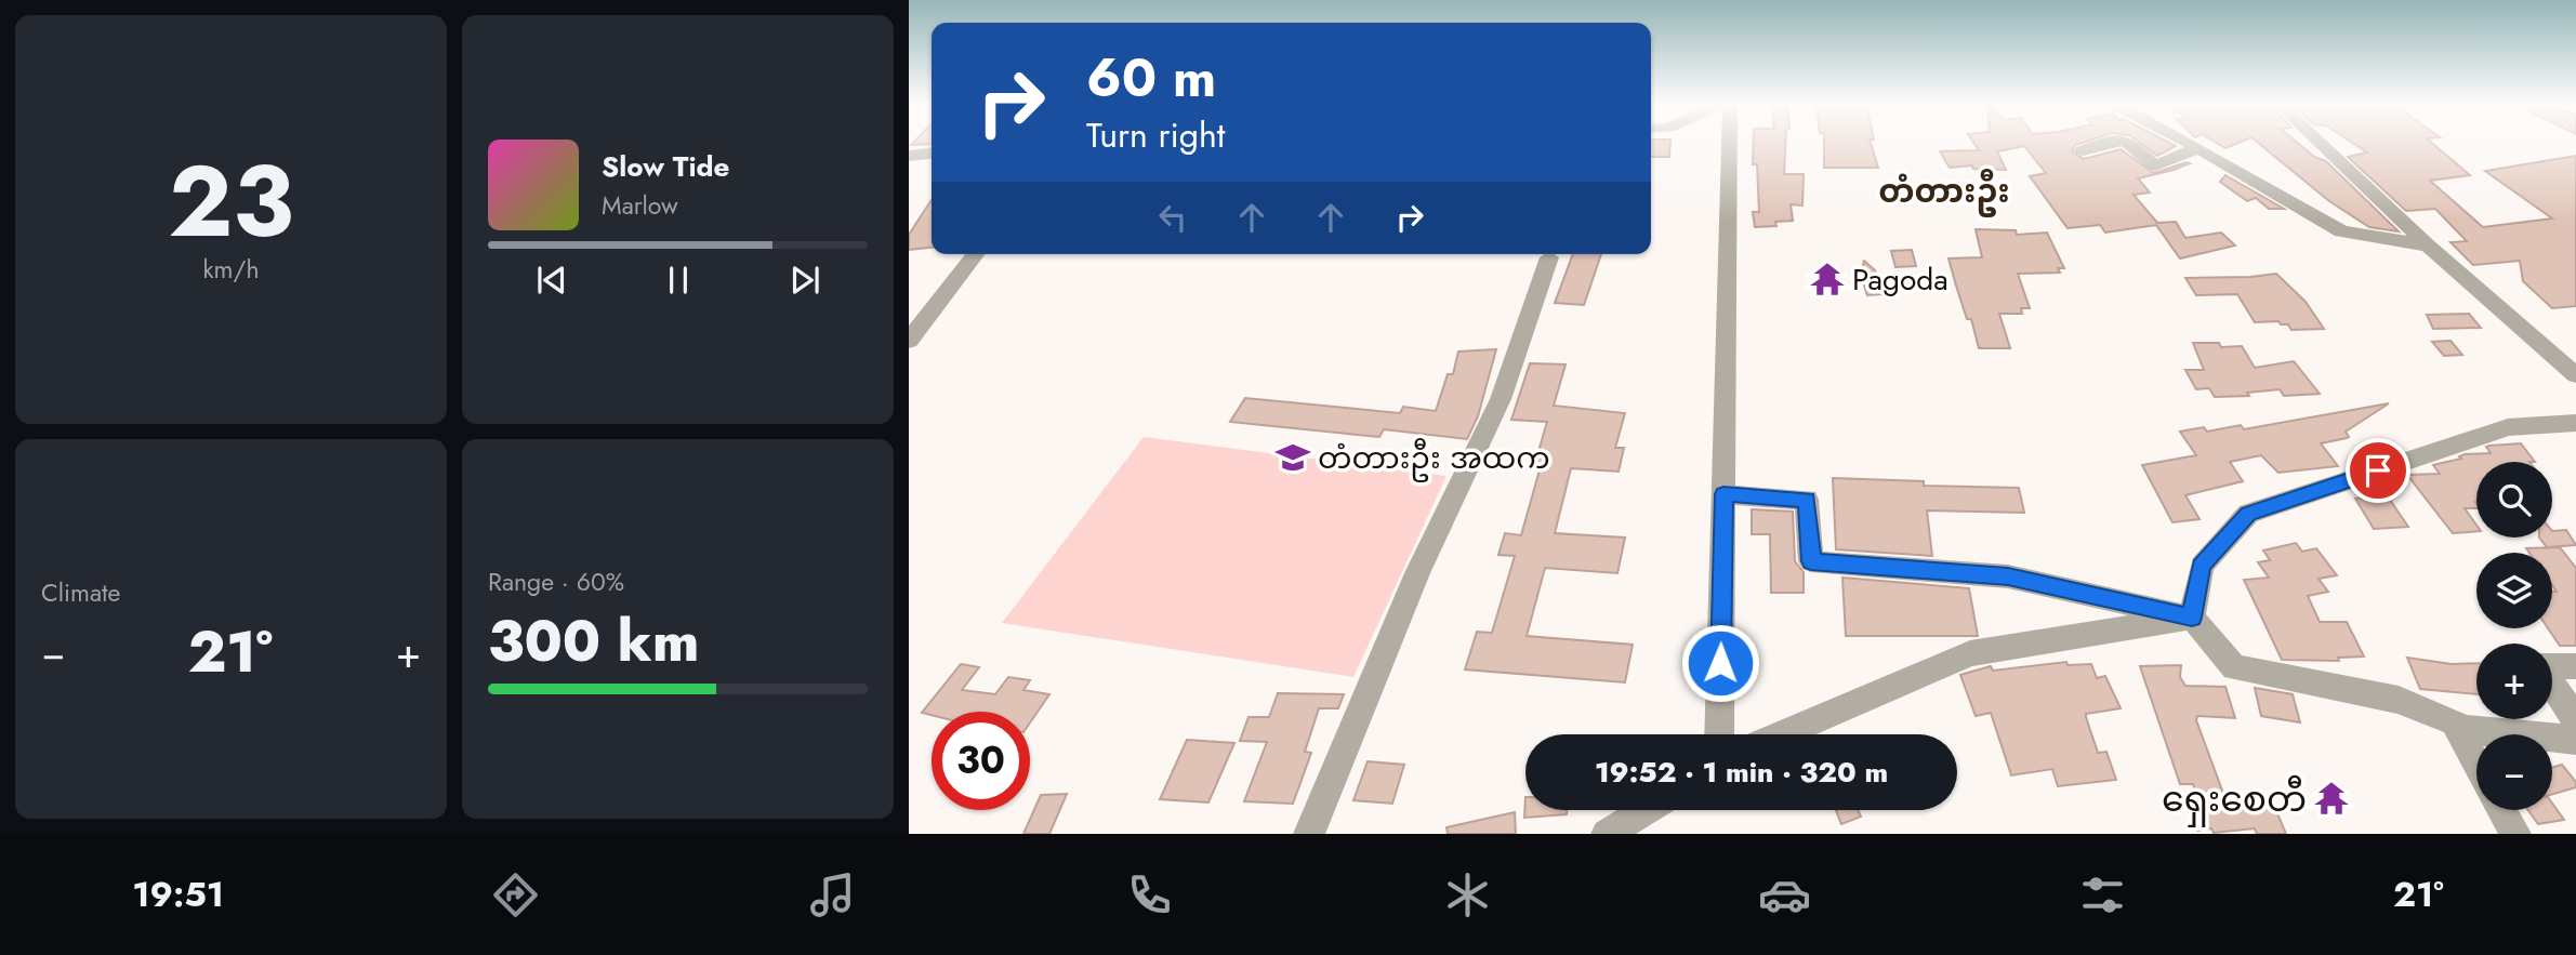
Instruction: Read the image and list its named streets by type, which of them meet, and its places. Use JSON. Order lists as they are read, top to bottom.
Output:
{
  "districts": ["တံတားဦး"],
  "places": {
    "temple": ["Pagoda", "ရှေးစေတီ"],
    "school or university": ["တံတားဦး အထက"]
  },
  "page": {
    "tile": [
      ["23", "km/h"],
      "Climate",
      ["Range · 60%", "300 km"]
    ],
    "turn": ["60 m", "Turn right"],
    "song": ["Slow Tide", "Marlow"],
    "map_buttons": ["+", "−"],
    "heat": ["−", "21°", "+"],
    "limit": "30",
    "trip": "19:52 · 1 min · 320 m",
    "tabs": ["19:51", "21°"]
  }
}
